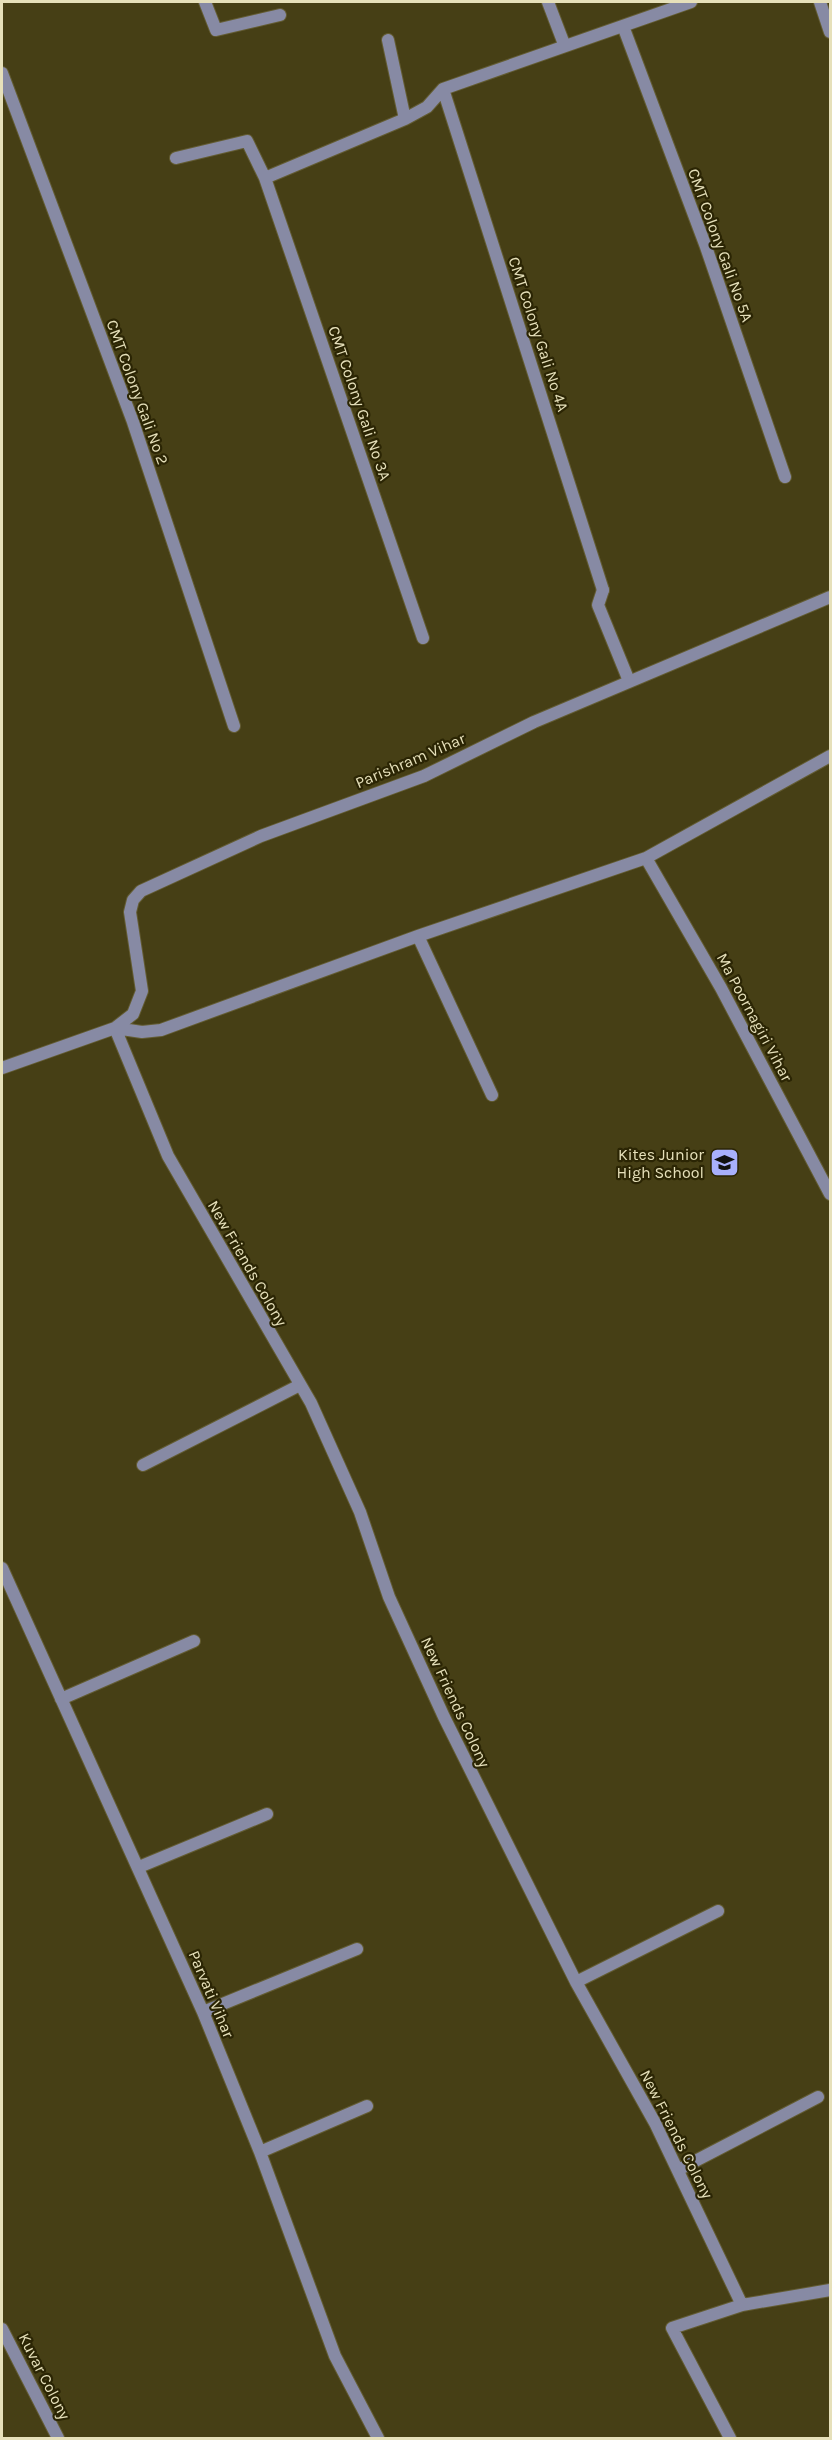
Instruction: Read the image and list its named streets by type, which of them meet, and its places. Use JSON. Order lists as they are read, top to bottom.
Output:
{
  "streets": {
    "street": [
      "CMT Colony Gali No 5A",
      "CMT Colony Gali No 4A",
      "CMT Colony Gali No 2",
      "CMT Colony Gali No 3A",
      "Parishram Vihar",
      "Ma Poornagiri Vihar",
      "New Friends Colony",
      "Parvati Vihar",
      "Kuvar Colony"
    ]
  },
  "crossings": [
    ["CMT Colony Gali No 4A", "Parishram Vihar"],
    ["Parishram Vihar", "New Friends Colony"]
  ],
  "places": {
    "school or university": ["Kites Junior High School"]
  }
}
